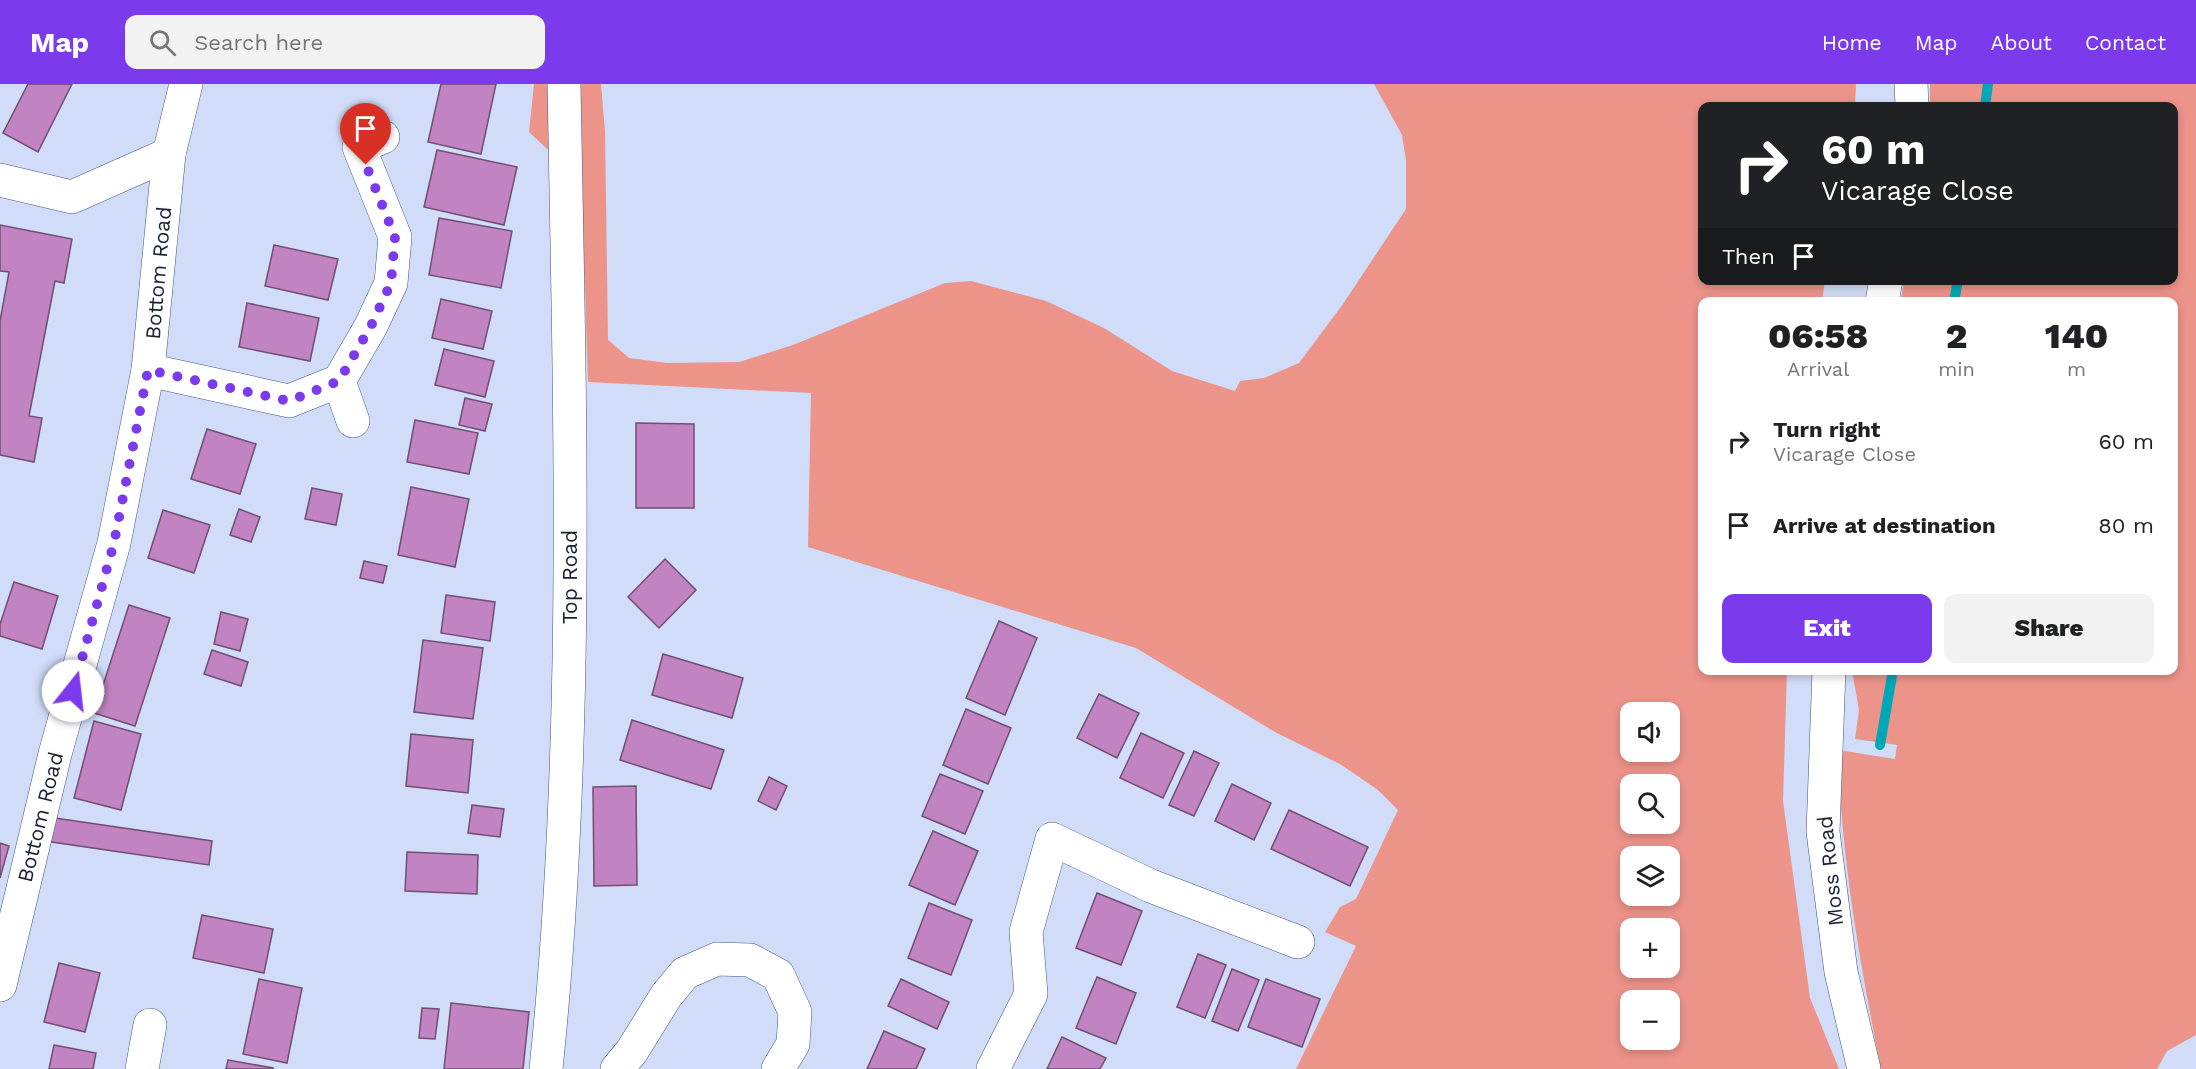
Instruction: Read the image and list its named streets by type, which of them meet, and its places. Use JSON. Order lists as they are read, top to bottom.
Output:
{
  "streets": {
    "street": ["Bottom Road", "Top Road", "Moss Road"]
  },
  "page": {
    "header": "Map",
    "search": "Search here",
    "nav": [
      "Home",
      "Map",
      "About",
      "Contact"
    ],
    "turn": ["60 m", "Vicarage Close"],
    "then": "Then",
    "eta": [
      "06:58",
      "Arrival",
      "2",
      "min",
      "140",
      "m"
    ],
    "list": [
      {
        "name": "Turn right",
        "note": "Vicarage Close",
        "value": "60 m"
      },
      {
        "name": "Arrive at destination",
        "value": "80 m"
      }
    ],
    "buttons": ["Exit", "Share"],
    "map_buttons": ["+", "−"]
  }
}
